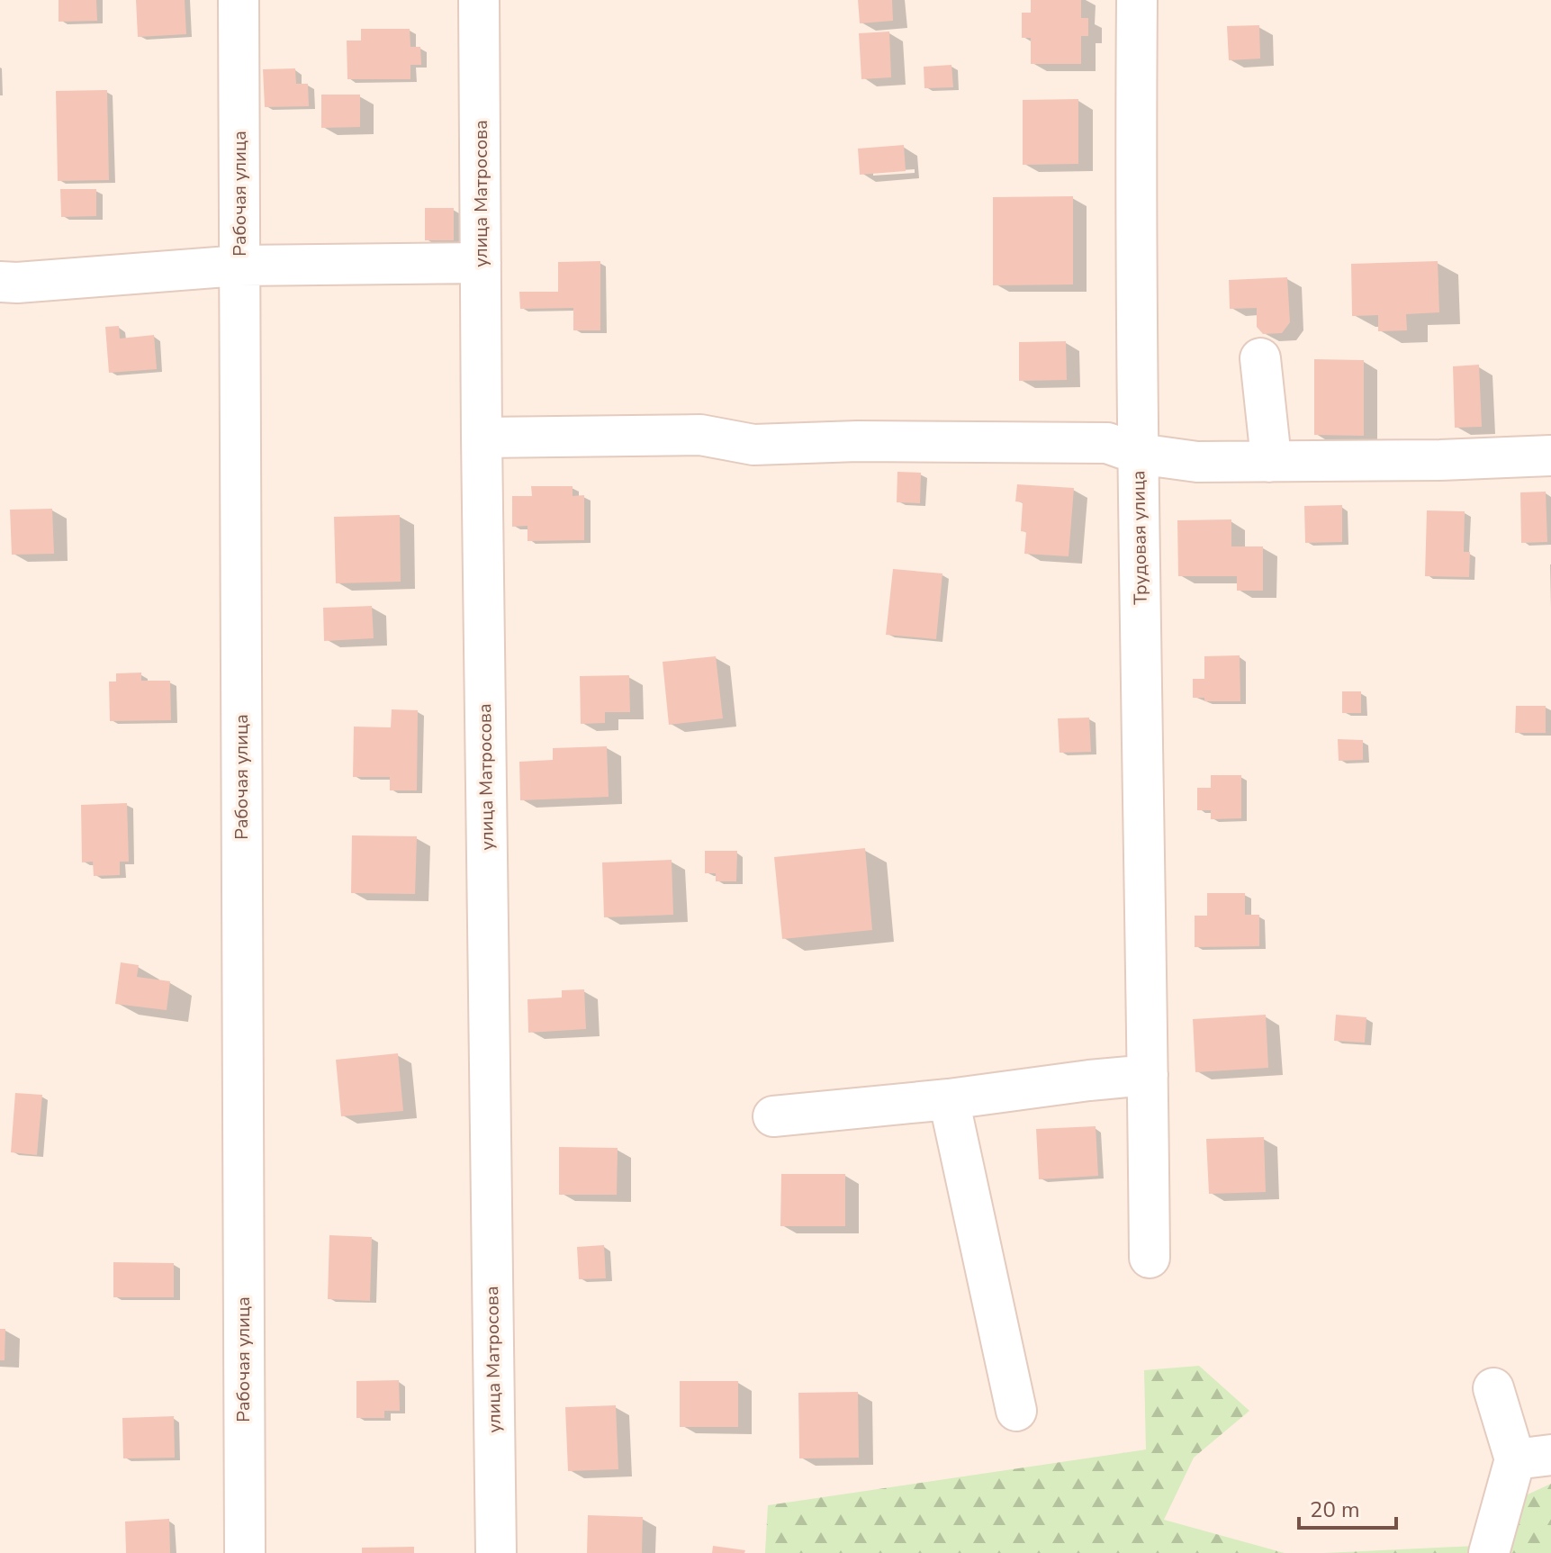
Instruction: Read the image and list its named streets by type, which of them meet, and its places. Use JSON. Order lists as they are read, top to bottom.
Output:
{
  "streets": {
    "street": ["Рабочая улица", "улица Матросова", "Трудовая улица"]
  },
  "scale_bar": "20 m"
}
